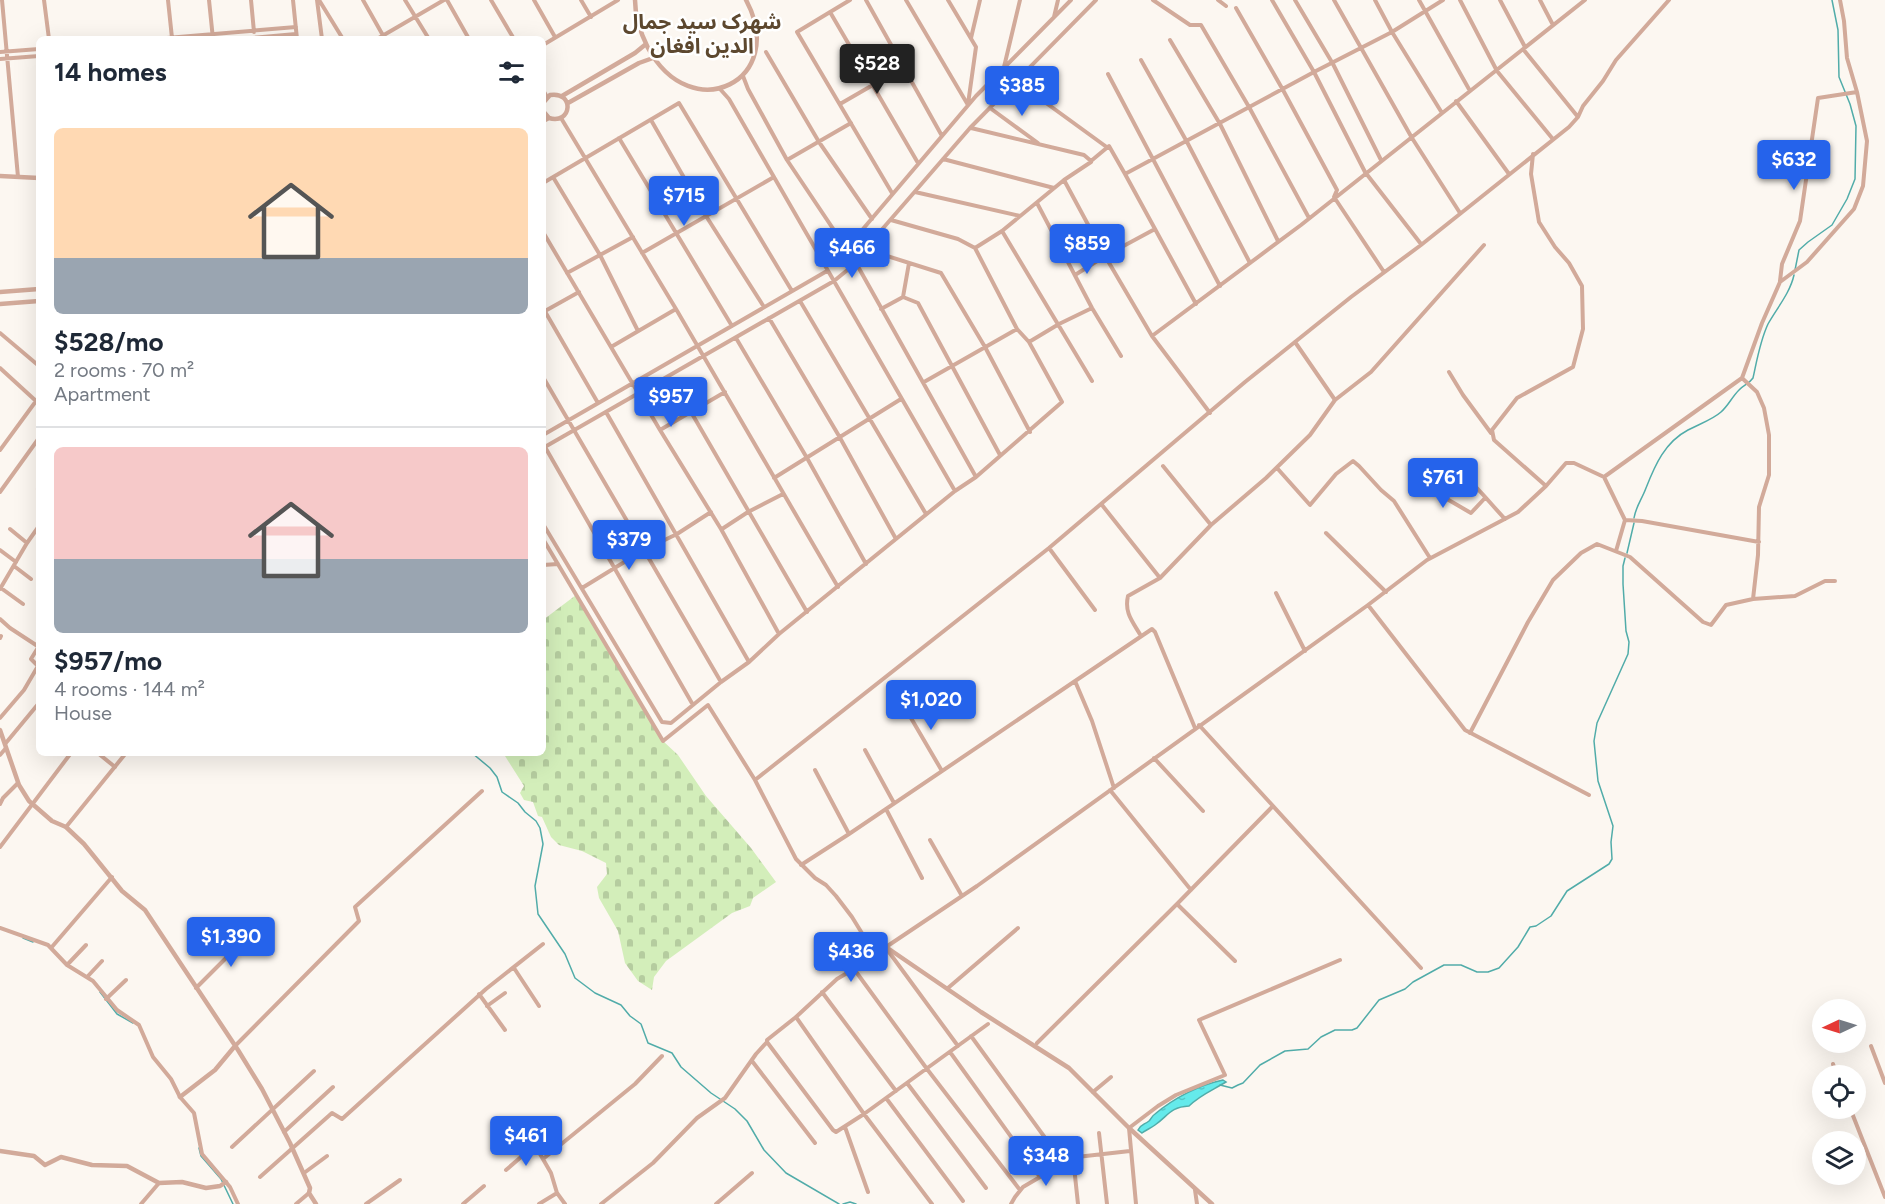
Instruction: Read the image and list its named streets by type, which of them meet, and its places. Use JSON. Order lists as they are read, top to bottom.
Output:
{
  "districts": ["شهرک سید جمال الدین افغان"],
  "north": "left",
  "page": {
    "heading": "14 homes",
    "price": [
      "$528",
      "$385",
      "$632",
      "$715",
      "$859",
      "$466",
      "$957",
      "$761",
      "$379",
      "$1,020",
      "$1,390",
      "$436",
      "$461",
      "$348"
    ],
    "list": [
      {
        "name": "$528/mo",
        "note": "2 rooms · 70 m² · Apartment"
      },
      {
        "name": "$957/mo",
        "note": "4 rooms · 144 m² · House"
      }
    ]
  }
}
